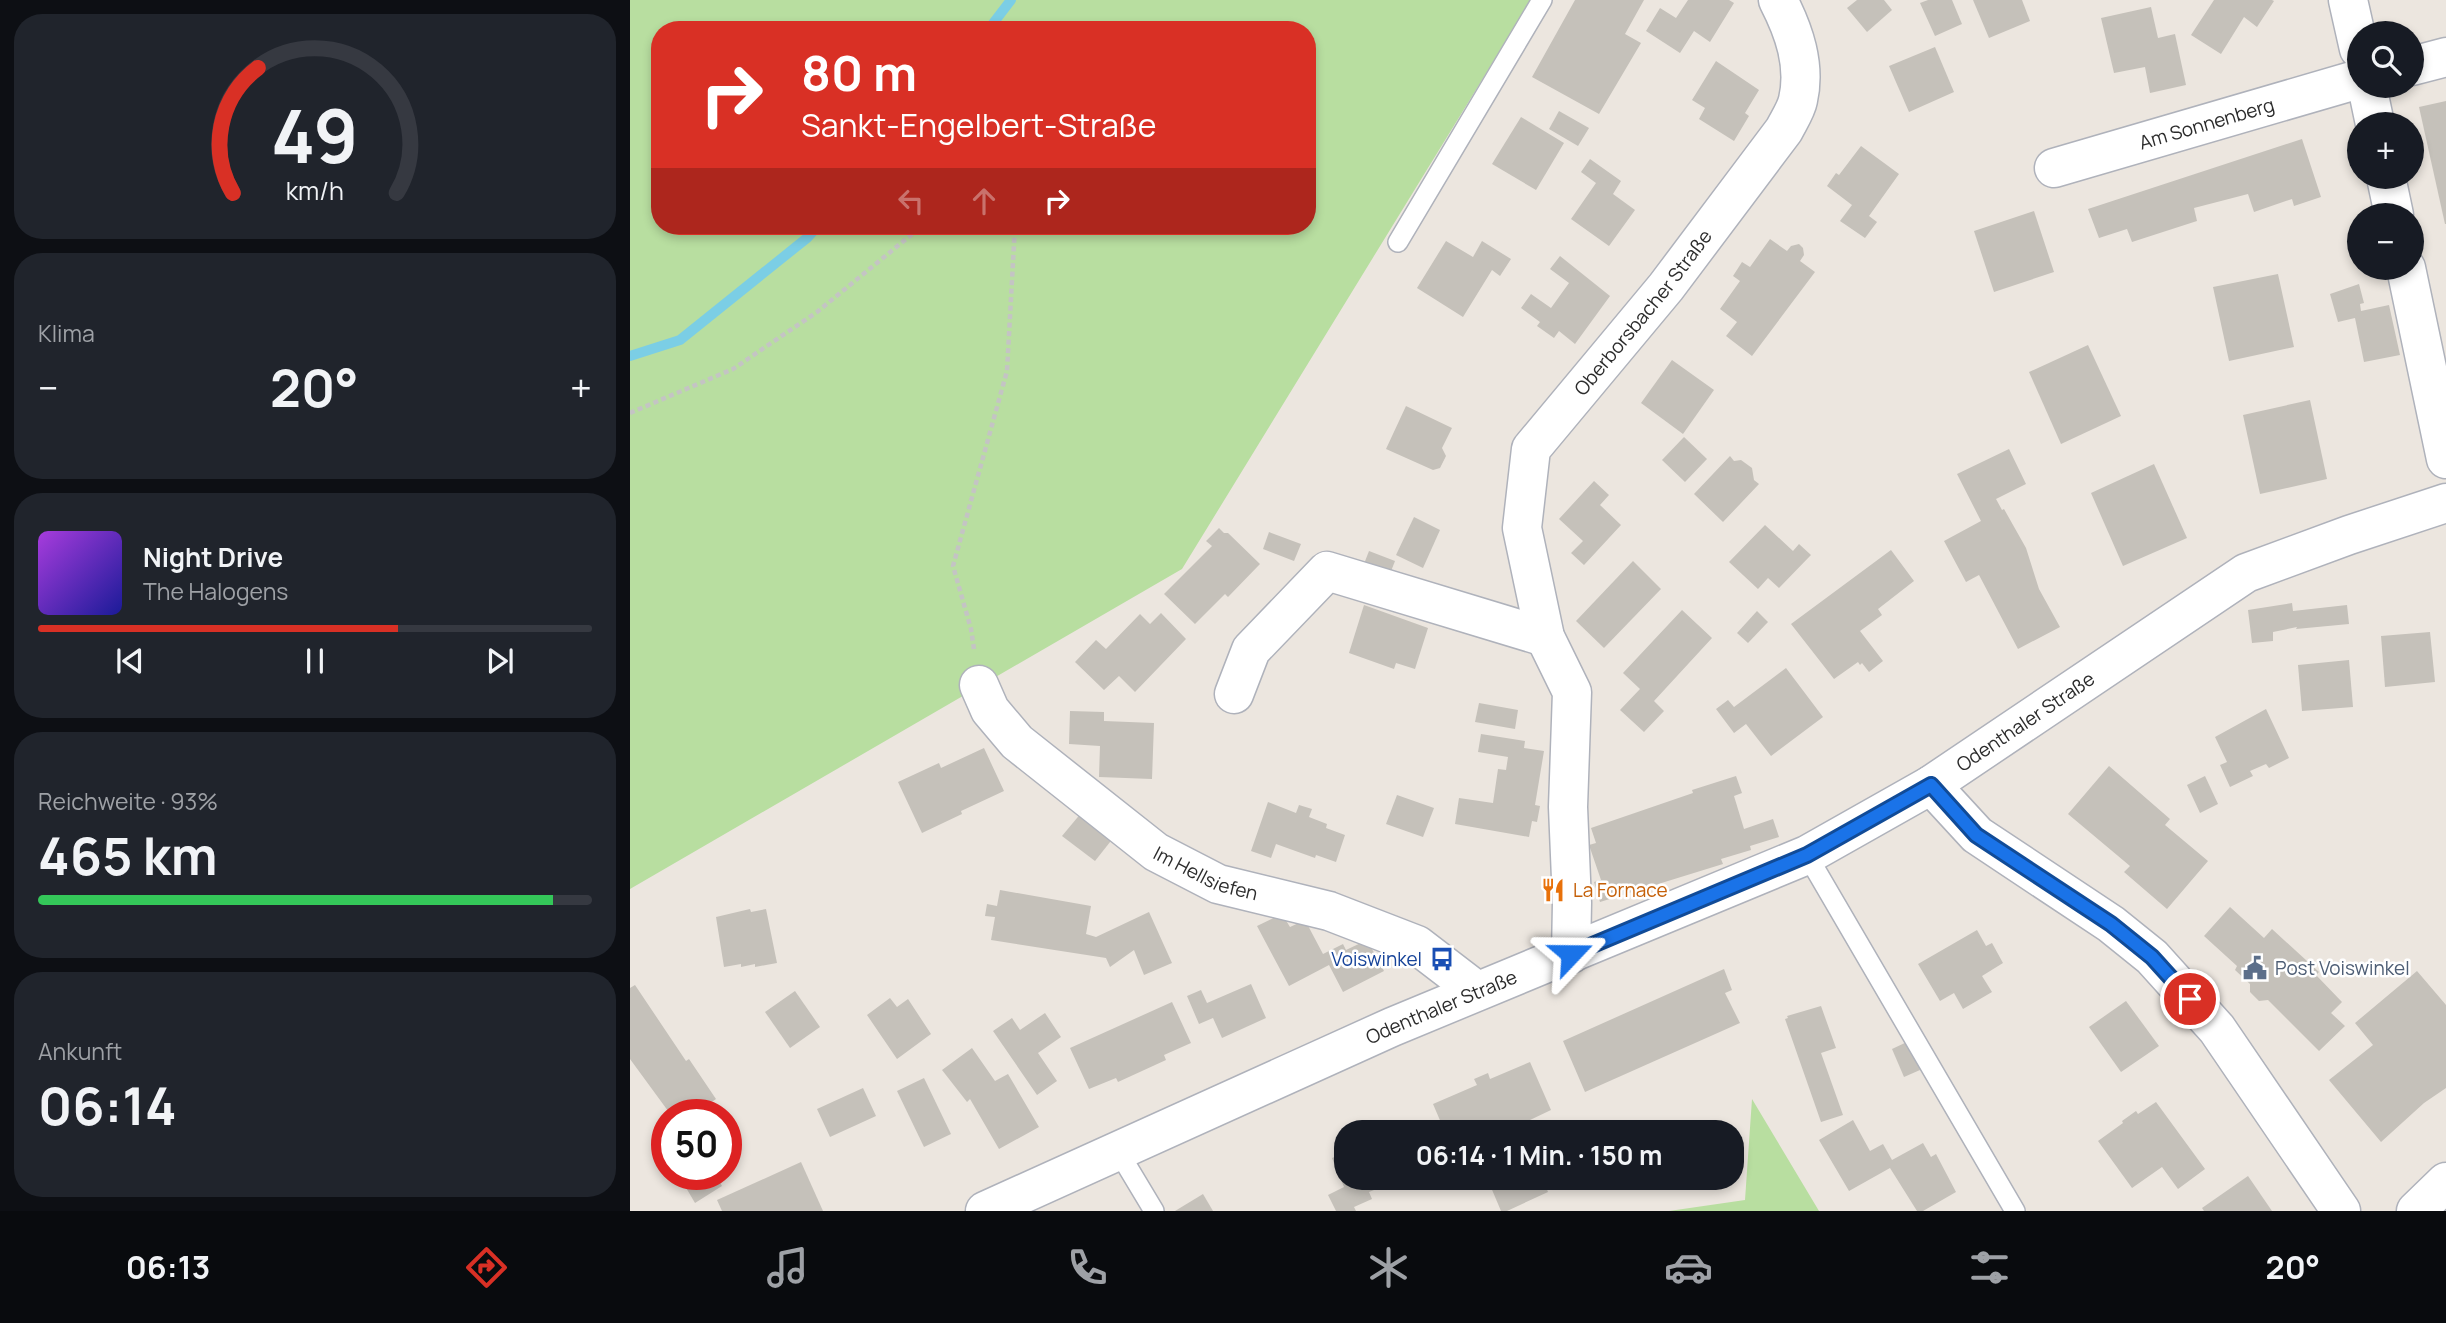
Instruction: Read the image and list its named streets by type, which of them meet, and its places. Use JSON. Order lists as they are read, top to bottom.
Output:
{
  "streets": {
    "street": [
      "Am Sonnenberg",
      "Oberborsbacher Straße",
      "Odenthaler Straße",
      "Im Hellsiefen"
    ]
  },
  "crossings": [
    ["Oberborsbacher Straße", "Odenthaler Straße"],
    ["Odenthaler Straße", "Im Hellsiefen"]
  ],
  "places": {
    "restaurant": ["La Fornace"],
    "bus stop": ["Voiswinkel"],
    "public building": ["Post Voiswinkel"]
  },
  "page": {
    "map_buttons": ["+", "−"],
    "turn": ["80 m", "Sankt-Engelbert-Straße"],
    "tile": [
      "Klima",
      ["Reichweite · 93%", "465 km"],
      ["Ankunft", "06:14"]
    ],
    "heat": ["−", "20°", "+"],
    "song": ["Night Drive", "The Halogens"],
    "limit": "50",
    "trip": "06:14 · 1 Min. · 150 m",
    "tabs": ["06:13", "20°"],
    "gauge": ["49", "km/h"]
  }
}
